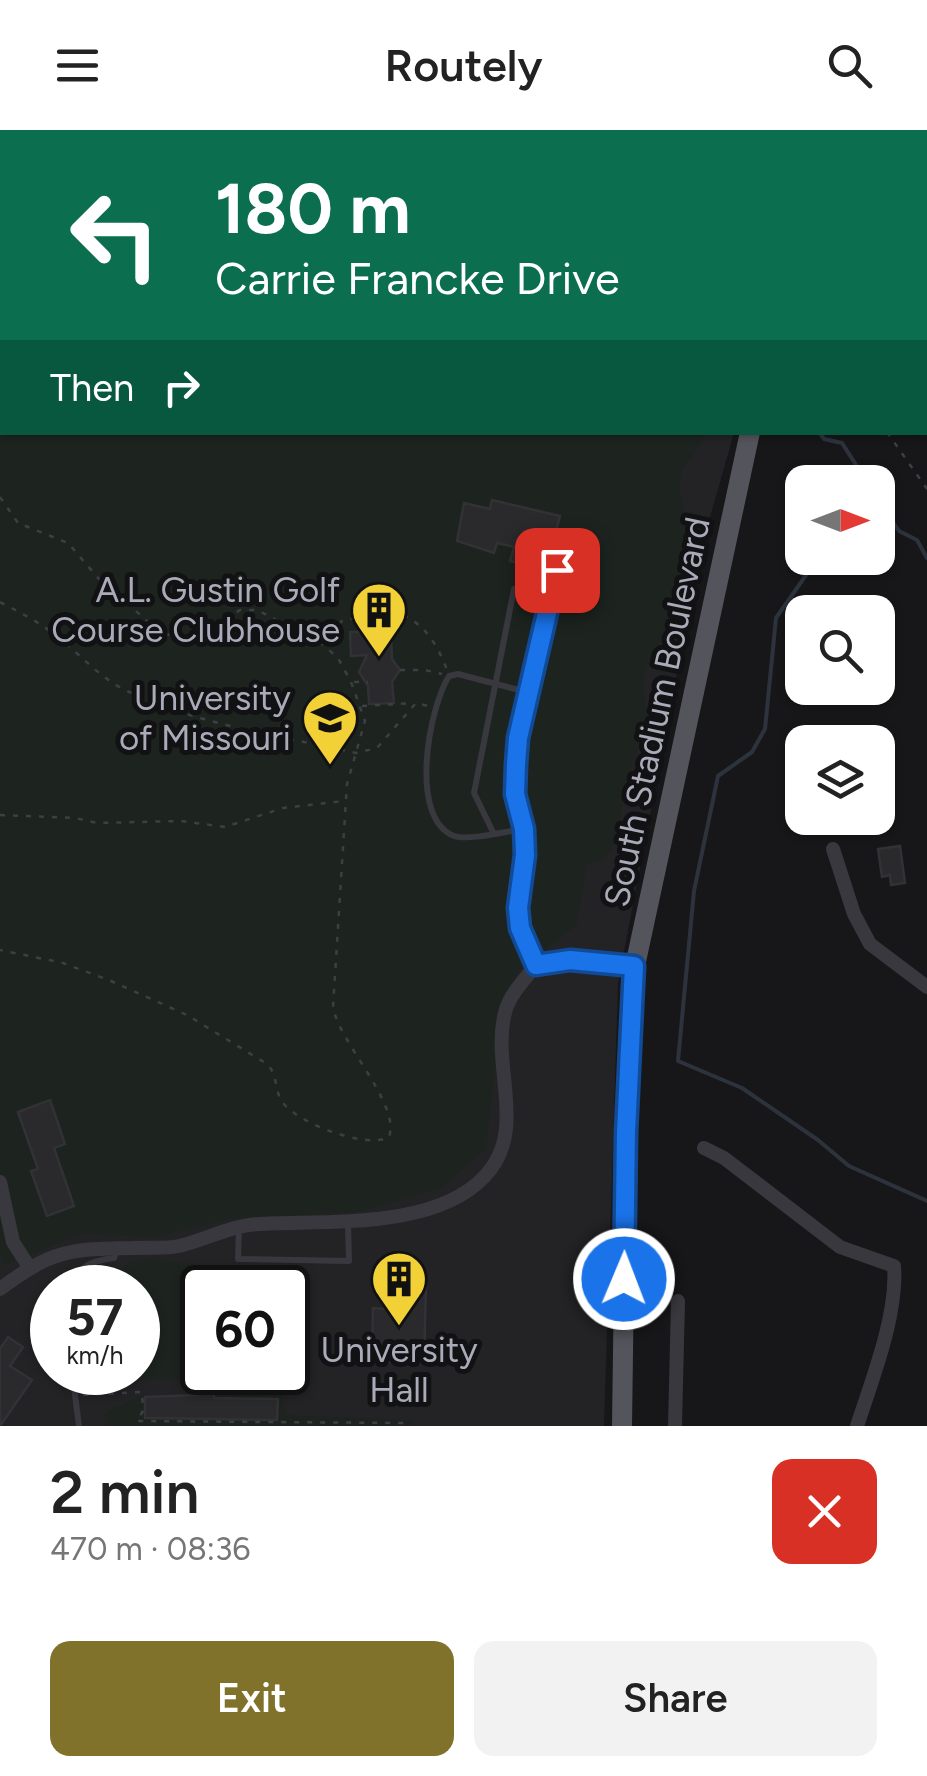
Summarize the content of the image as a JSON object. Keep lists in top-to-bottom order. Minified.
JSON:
{"streets":{"main road":["South Stadium Boulevard"]},"places":{"building":["A.L. Gustin Golf Course Clubhouse","University Hall"],"school or university":["University of Missouri"]},"north":"right","page":{"header":"Routely","turn":["180 m","Carrie Francke Drive"],"then":"Then","speed":"57 km/h","limit":"60","heading":["2 min","470 m · 08:36"],"buttons":["Exit","Share"]}}
